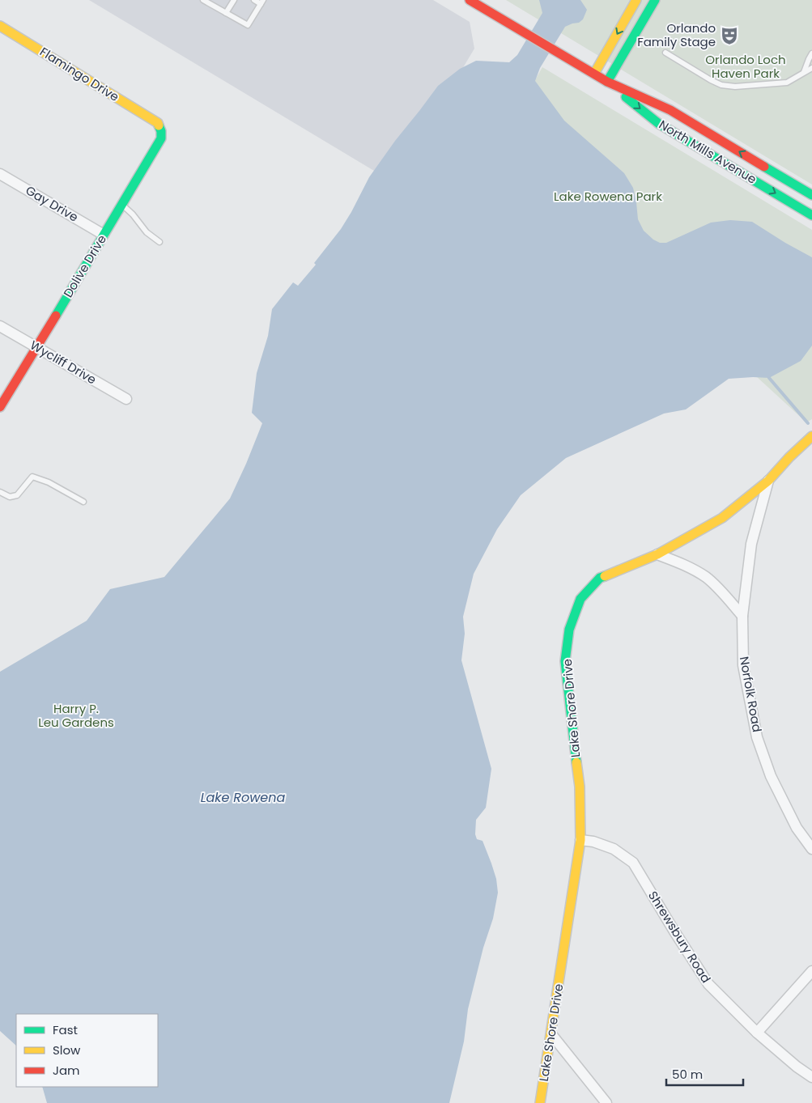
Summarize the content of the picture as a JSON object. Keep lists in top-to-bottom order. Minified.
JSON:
{"streets":{"street":["Flamingo Drive","North Mills Avenue","Gay Drive","Dolive Drive","Wycliff Drive","Norfolk Road","Lake Shore Drive","Shrewsbury Road"]},"crossings":[["Flamingo Drive","Dolive Drive"],["Gay Drive","Dolive Drive"],["Dolive Drive","Wycliff Drive"],["Norfolk Road","Lake Shore Drive"],["Lake Shore Drive","Shrewsbury Road"]],"water":["Lake Rowena"],"parks":["Orlando Loch Haven Park","Lake Rowena Park","Harry P. Leu Gardens"],"places":{"theatre":["Orlando Family Stage"]},"legend":["Fast","Slow","Jam"],"scale_bar":"50 m"}
